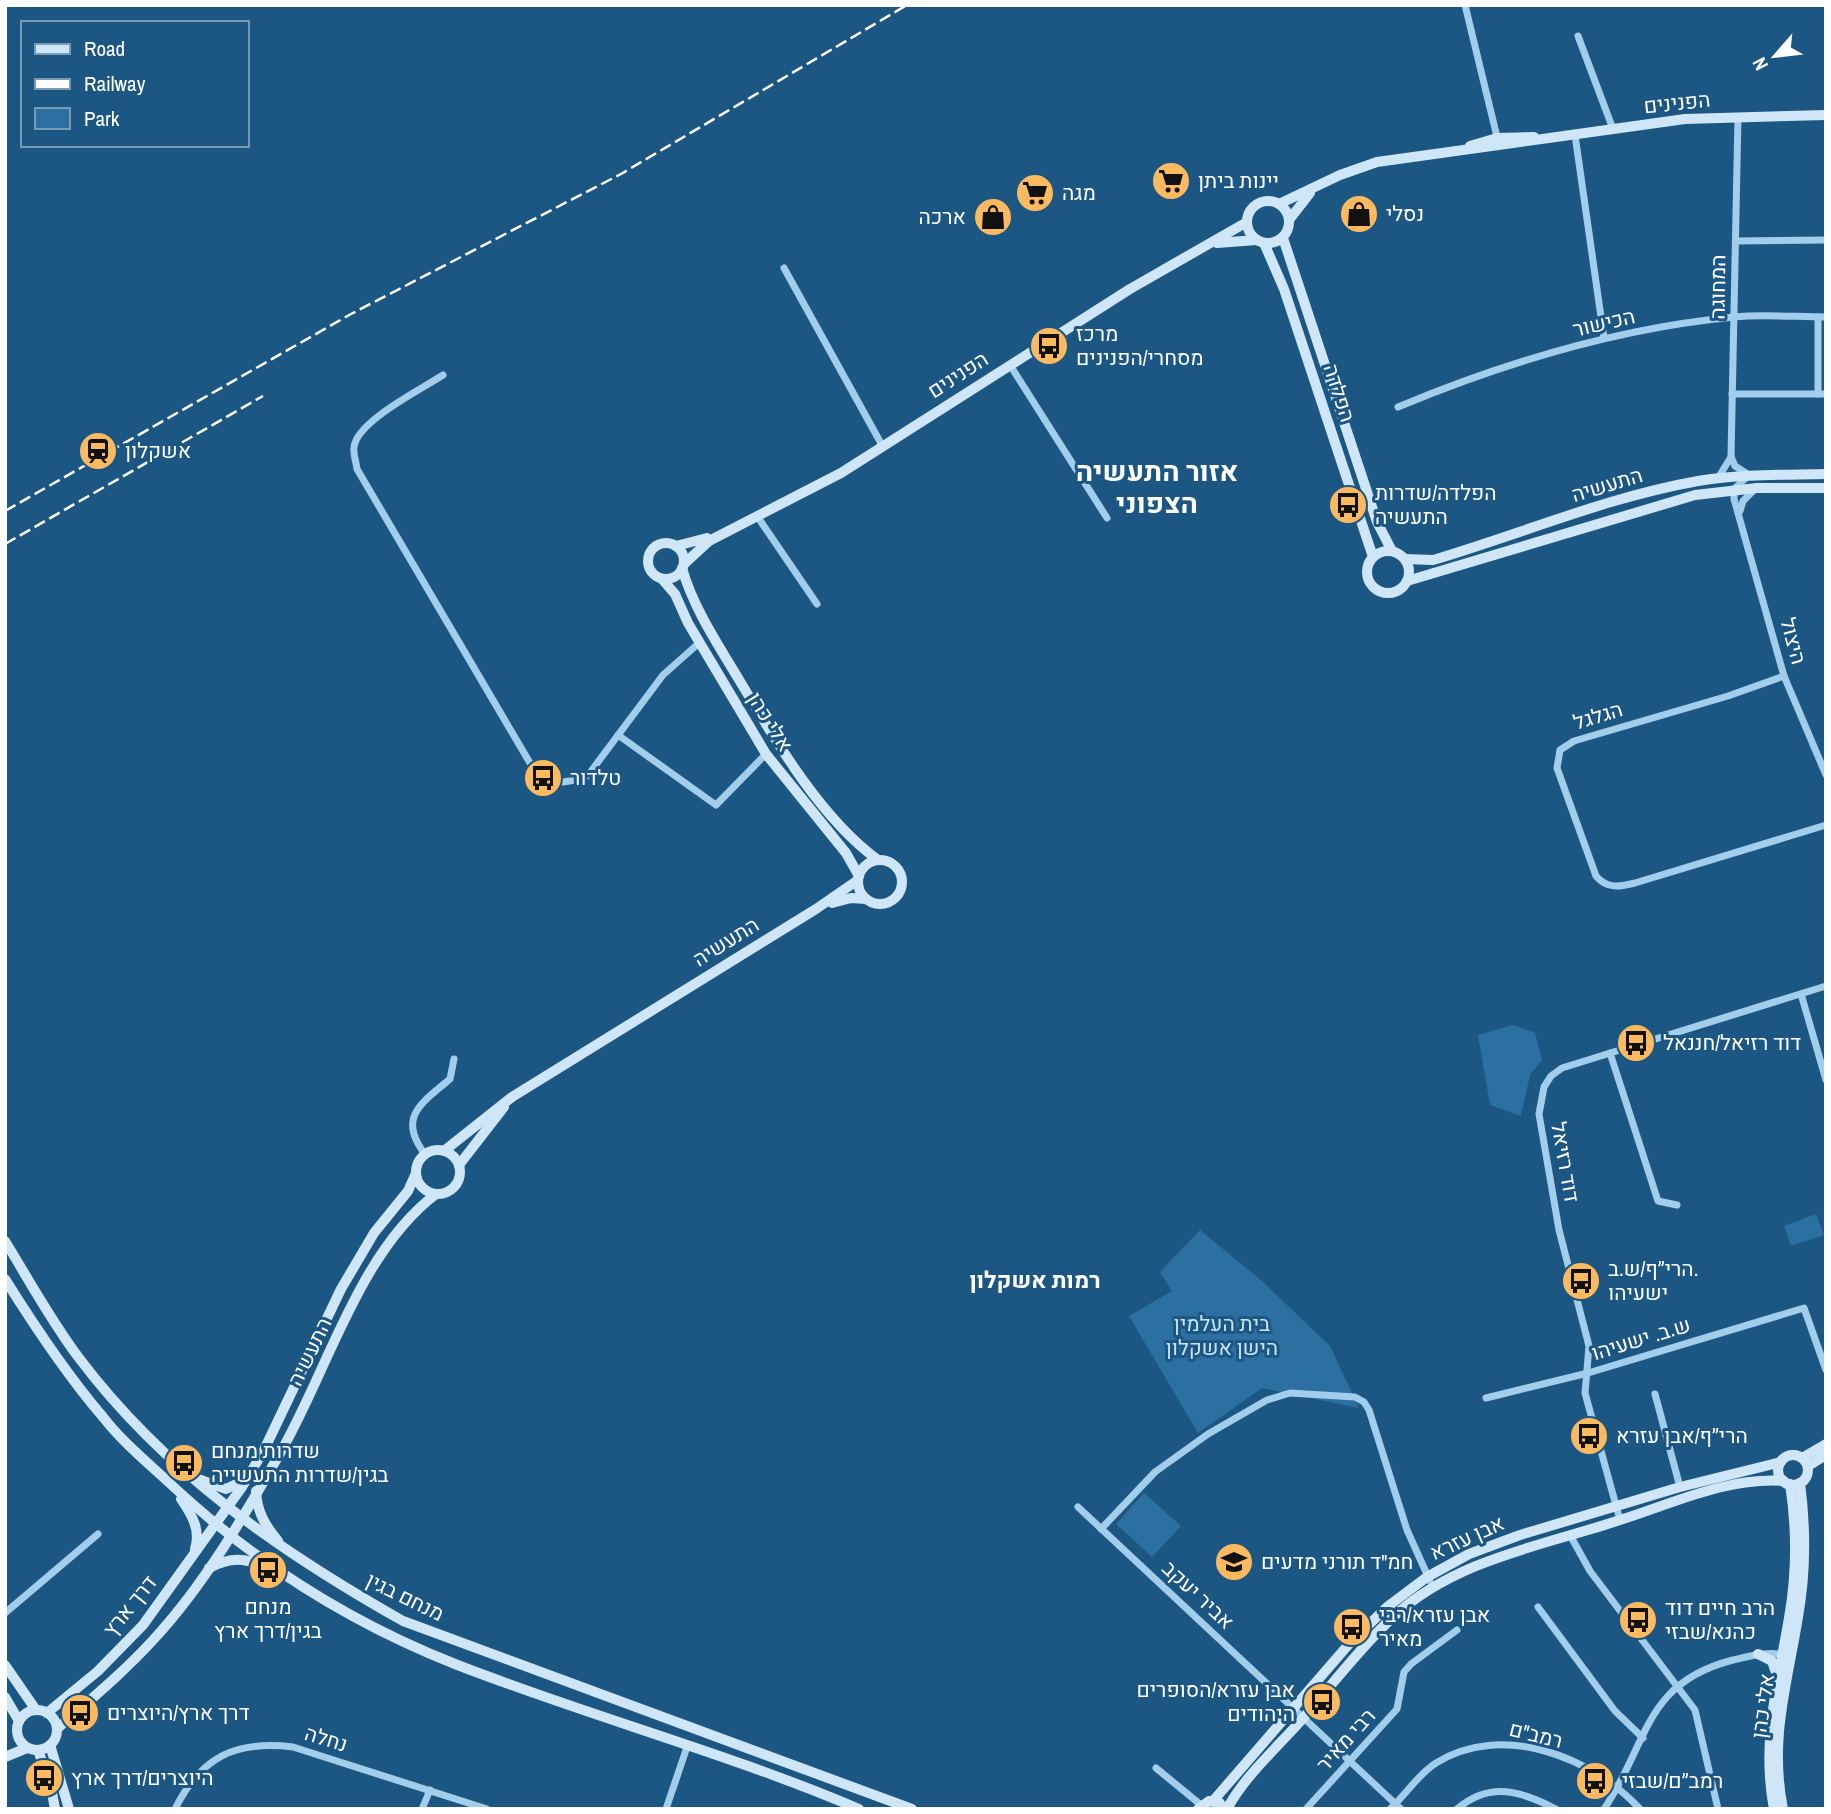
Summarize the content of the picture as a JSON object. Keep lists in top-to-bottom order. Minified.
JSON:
{"streets":{"street":["הפנינים","המחוגה","הכישור","הפלדה","התעשיה","היצול","הגלגל","אלי כהן","דוד רזיאל","ש.ב. ישעיהו","אבן עזרא","אביר יעקב","מנחם בגין","דרך ארץ","רמב\"ם","נחלה","רבי מאיר"]},"crossings":[["הפנינים","המחוגה"],["הפנינים","הפלדה"],["הפנינים","אלי כהן"],["המחוגה","הכישור"],["הפלדה","התעשיה"],["התעשיה","היצול"],["התעשיה","אלי כהן"],["התעשיה","מנחם בגין"],["התעשיה","דרך ארץ"],["היצול","הגלגל"],["אלי כהן","אבן עזרא"],["דוד רזיאל","ש.ב. ישעיהו"],["אבן עזרא","אביר יעקב"],["אביר יעקב","רמב\"ם"],["אביר יעקב","רבי מאיר"],["מנחם בגין","דרך ארץ"]],"districts":["אזור התעשיה הצפוני","רמות אשקלון"],"parks":["בית העלמין הישן אשקלון"],"places":{"supermarket":["יינות ביתן","מגה"],"shop":["נסלי","ארכה"],"bus stop":["מרכז מסחרי/הפנינים","הפלדה/שדרות התעשיה","טלדור","דוד רזיאל/חננאל","הרי״ף/ש.ב. ישעיהו","הרי״ף/אבן עזרא","שדרות מנחם בגין/שדרות התעשייה","מנחם בגין/דרך ארץ","הרב חיים דוד כהנא/שבזי","אבן עזרא/רבי מאיר","אבן עזרא/הסופרים היהודים","דרך ארץ/היוצרים","היוצרים/דרך ארץ","רמב״ם/שבזי"],"station":["אשקלון"],"school or university":["חמ\"ד תורני מדעים"]},"legend":["Road","Railway","Park"],"north":"bottom left"}
